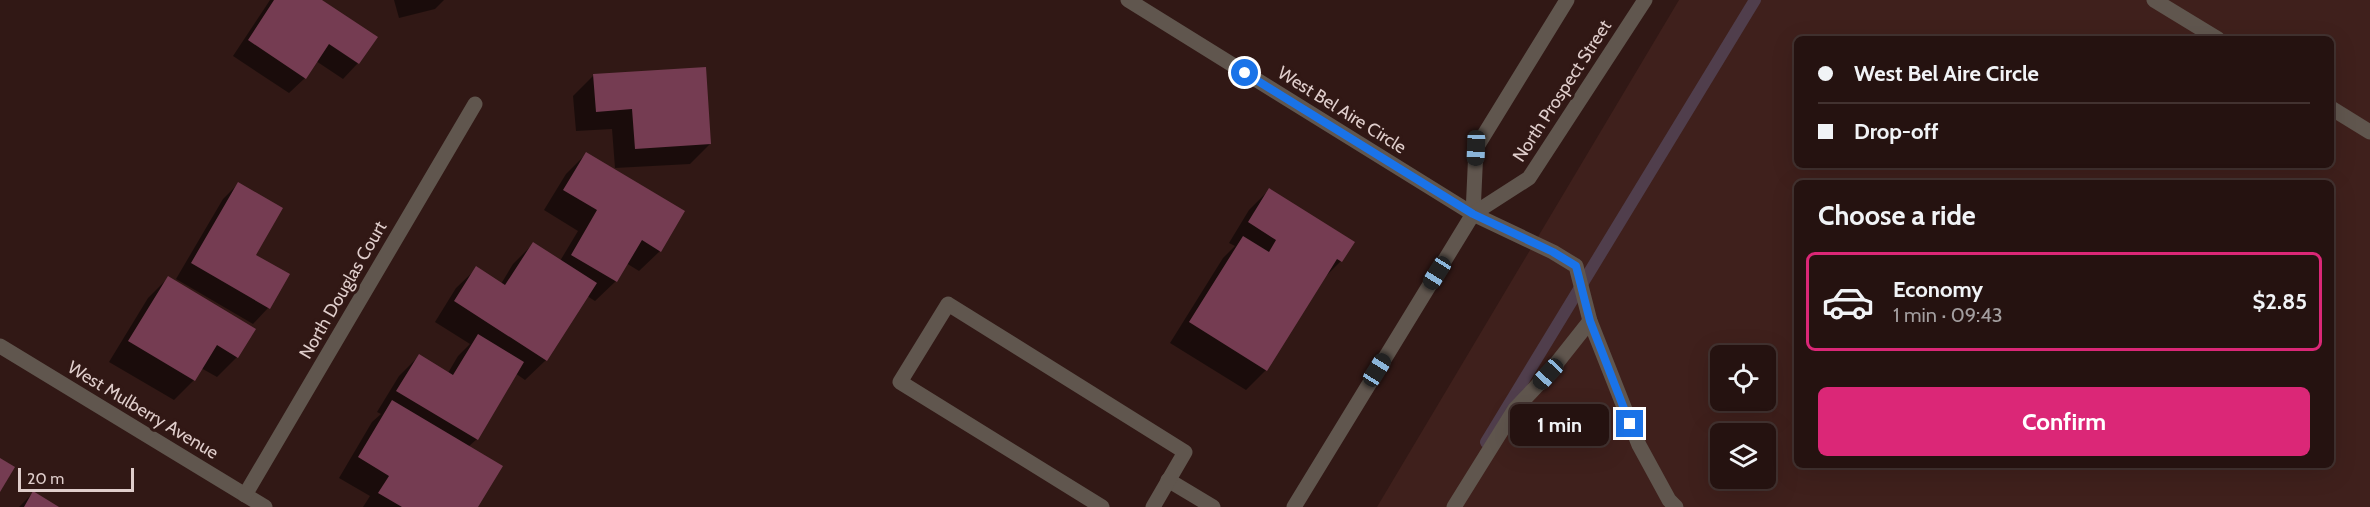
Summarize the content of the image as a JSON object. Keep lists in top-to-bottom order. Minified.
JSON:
{"streets":{"street":["North Prospect Street","West Bel Aire Circle","North Douglas Court","West Mulberry Avenue"]},"crossings":[["North Prospect Street","West Bel Aire Circle"],["North Douglas Court","West Mulberry Avenue"]],"scale_bar":"20 m","page":{"banner":["West Bel Aire Circle","Drop-off"],"heading":"Choose a ride","list":[{"name":"Economy","note":"1 min · 09:43","value":"$2.85"}],"buttons":"Confirm","bubble":"1 min","scale":"20 m"}}
